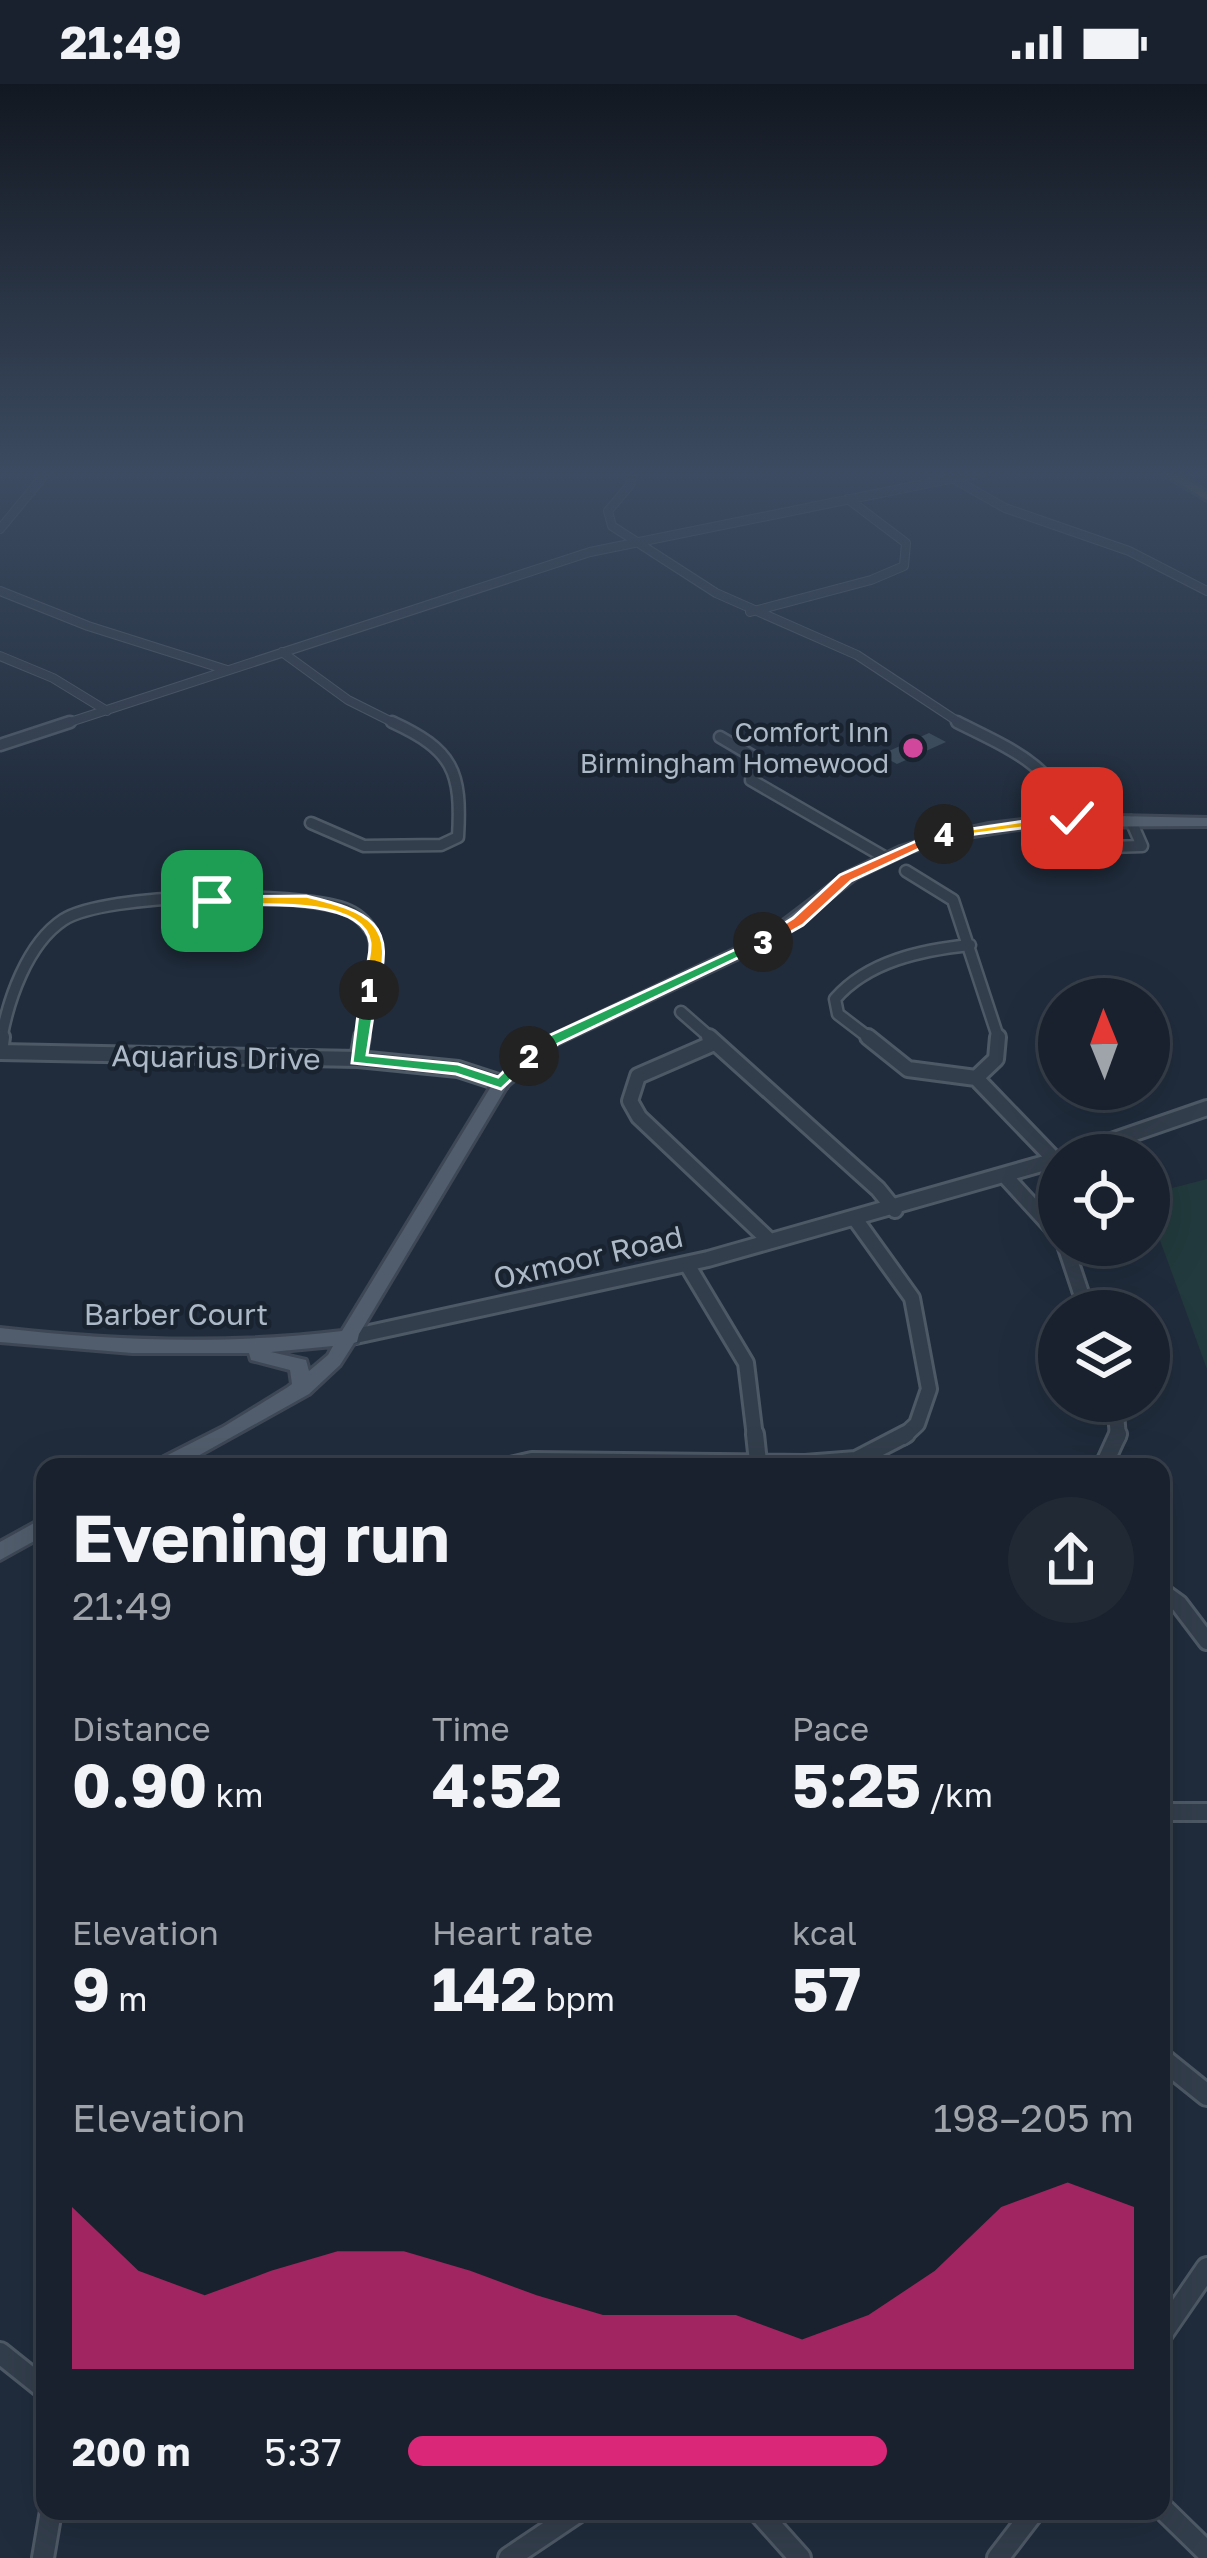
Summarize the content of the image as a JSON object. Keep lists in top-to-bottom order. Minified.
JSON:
{"streets":{"main road":["Barber Court"],"street":["Aquarius Drive","Oxmoor Road"]},"crossings":[["Oxmoor Road","Barber Court"]],"places":["Comfort Inn Birmingham Homewood"],"north":"top","page":{"status":"21:49","pins":["4","3","1","2"],"heading":["Evening run","21:49"],"stats":[["Distance","0.90 km"],["Time","4:52"],["Pace","5:25 /km"],["Elevation","9 m"],["Heart rate","142 bpm"],["kcal","57"]],"chart":["Elevation","198–205 m"],"list":[{"name":"200 m","note":"5:37"}]}}
